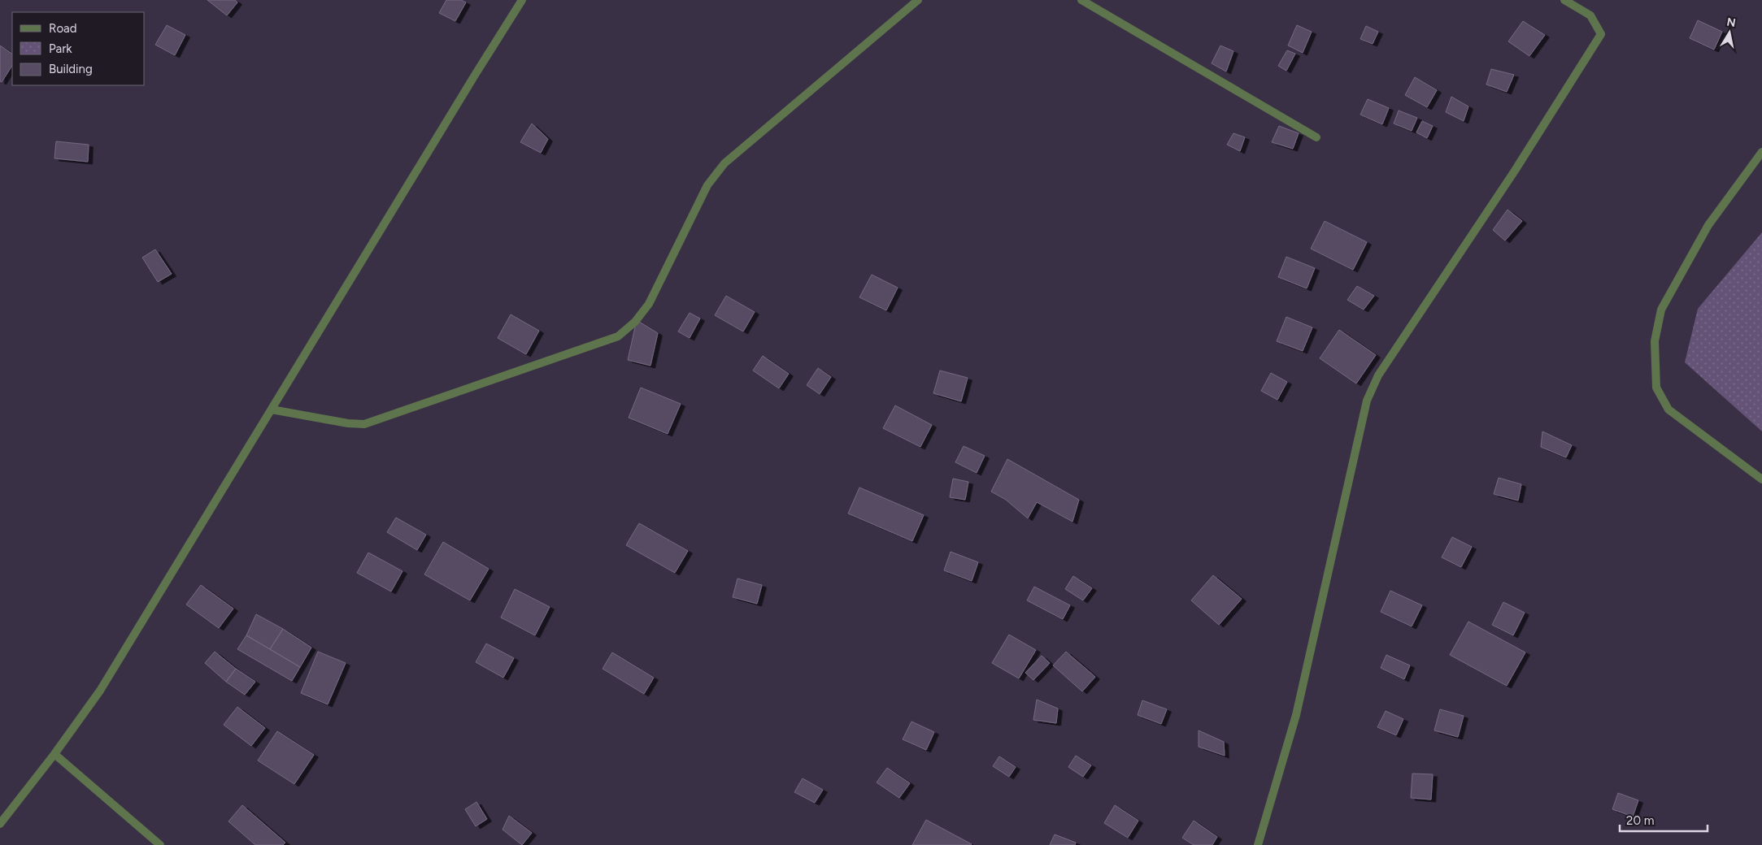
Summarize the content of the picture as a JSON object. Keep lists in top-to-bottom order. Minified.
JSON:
{"legend":["Road","Park","Building"],"scale_bar":"20 m","north":"top"}
